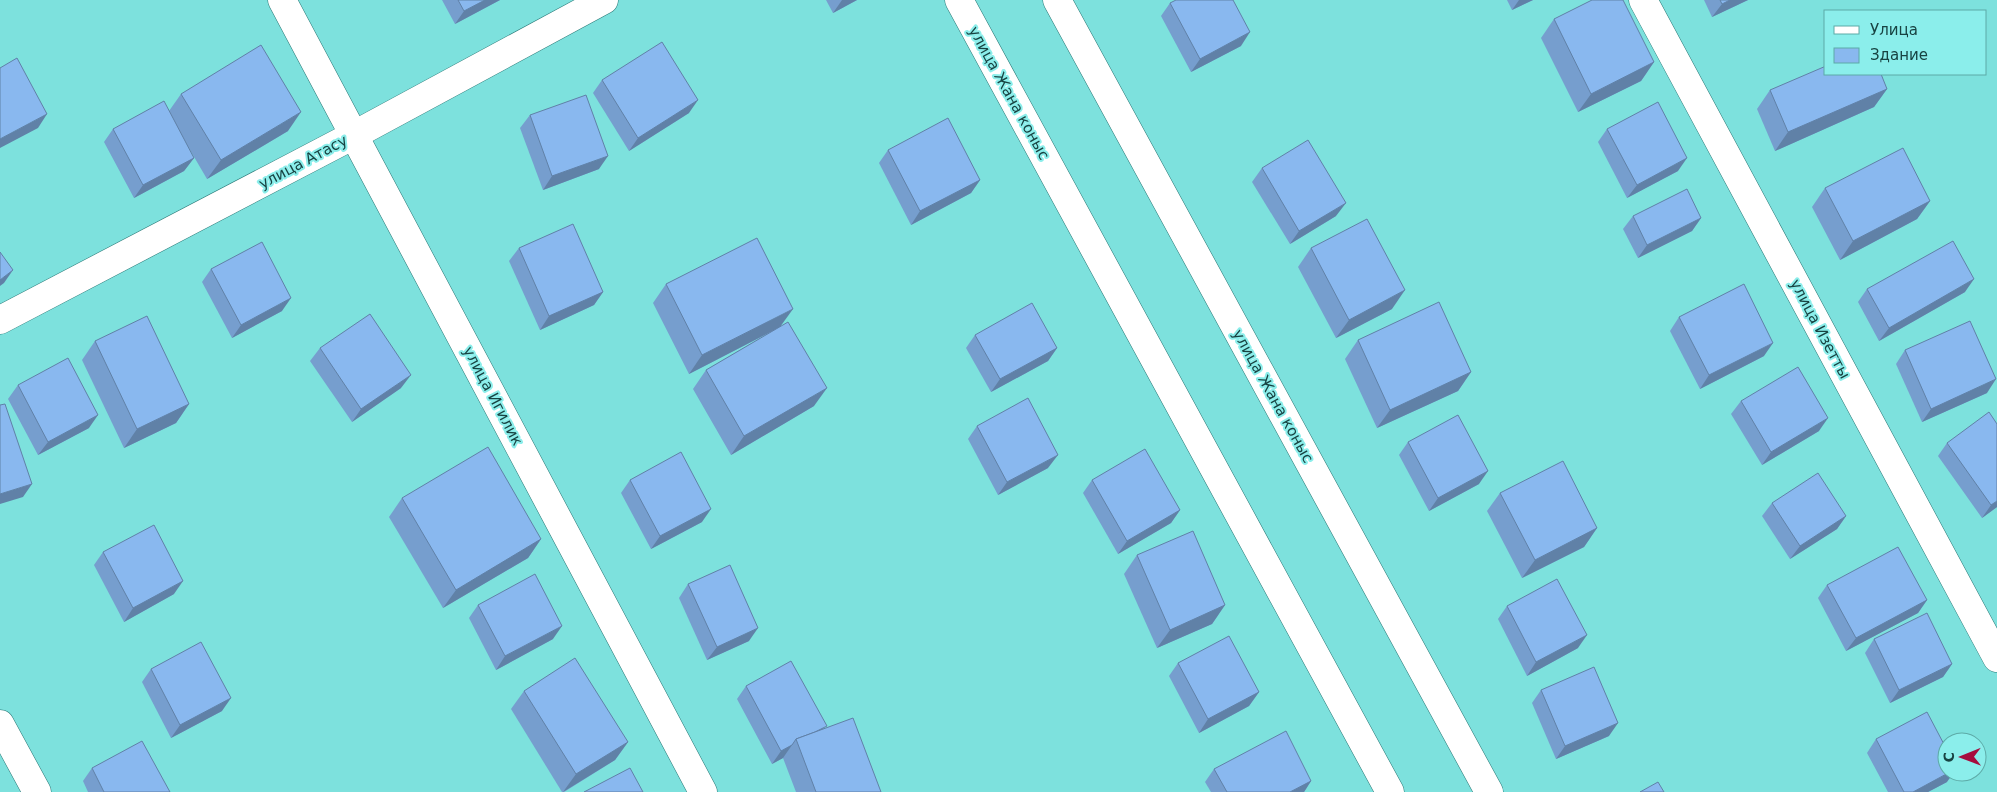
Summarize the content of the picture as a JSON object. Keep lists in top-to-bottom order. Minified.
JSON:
{"streets":{"street":["улица Жана коныс","улица Атасу","улица Изетты","улица Игилик"]},"crossings":[["улица Атасу","улица Игилик"]],"legend":["Улица","Здание"],"north":"left"}
